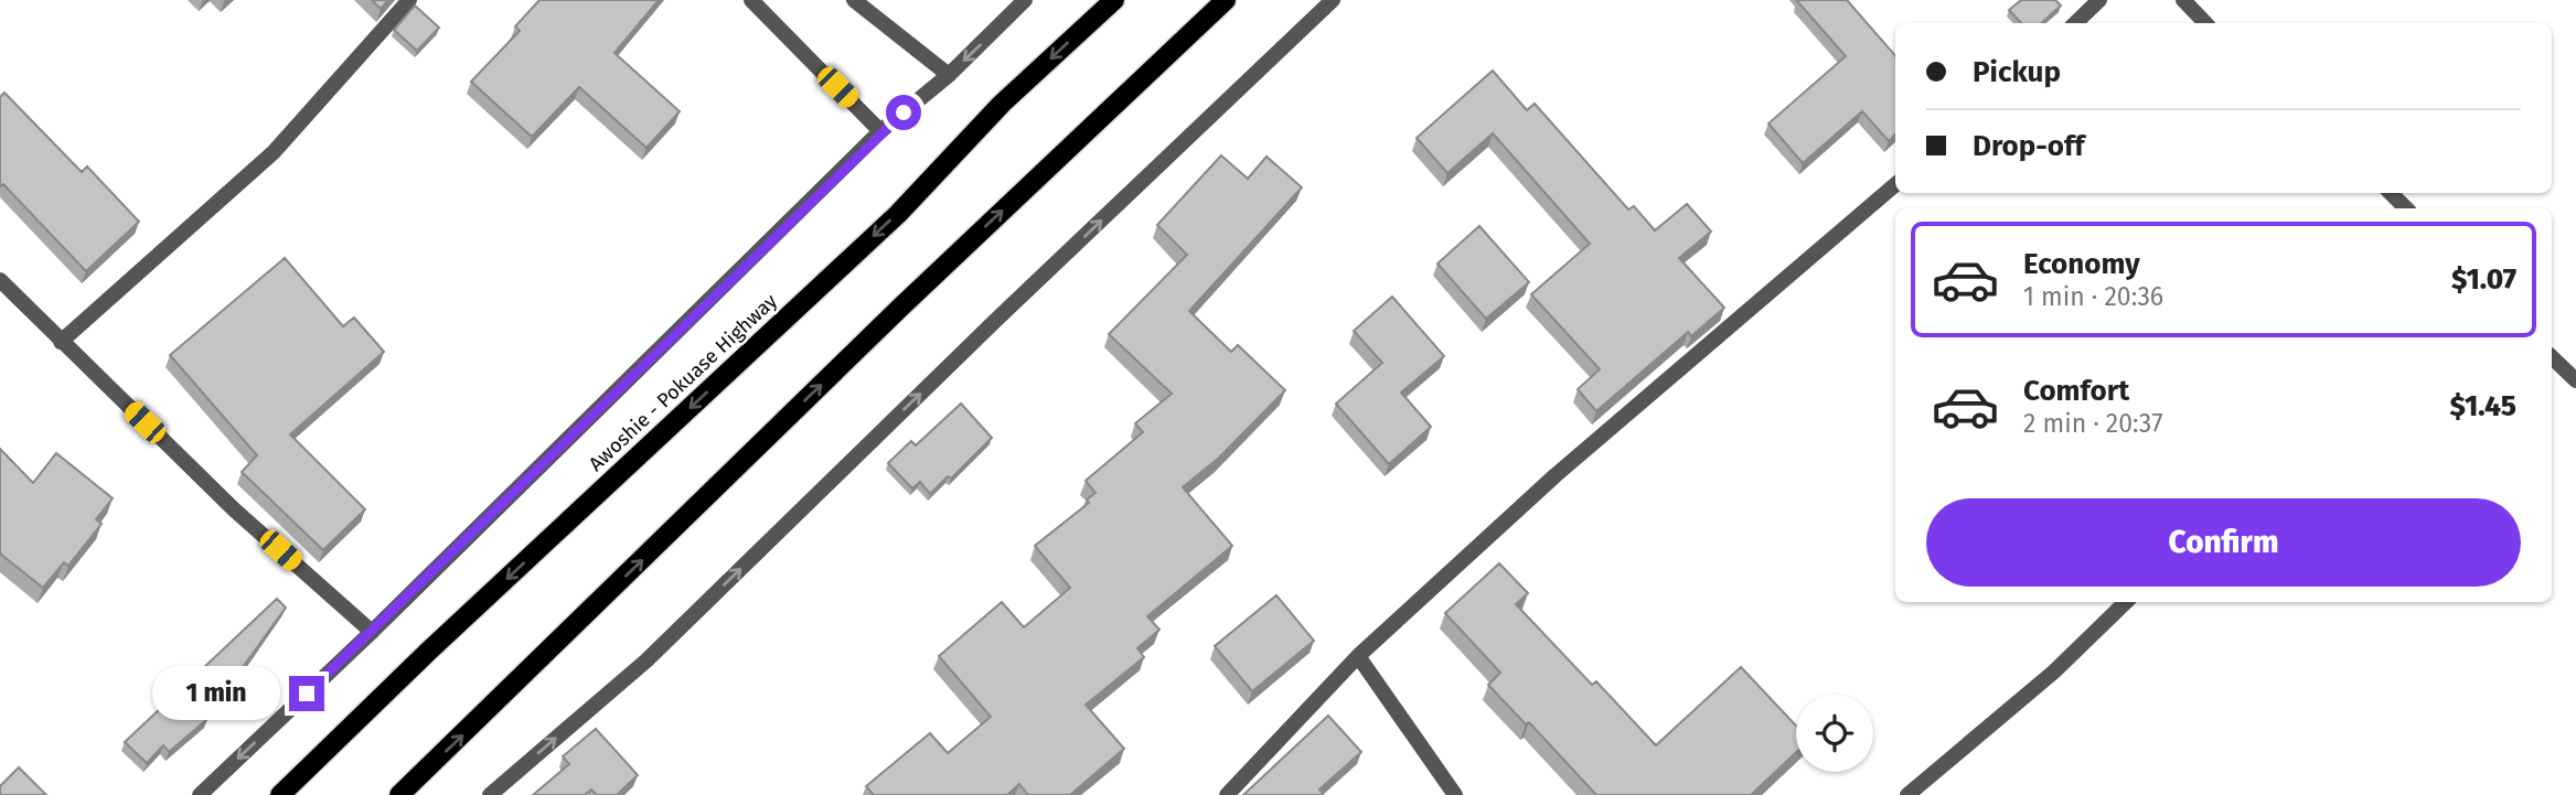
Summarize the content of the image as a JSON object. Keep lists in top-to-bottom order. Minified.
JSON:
{"streets":{"main road":["Awoshie - Pokuase Highway"]},"page":{"banner":["Pickup","Drop-off"],"list":[{"name":"Economy","note":"1 min · 20:36","value":"$1.07"},{"name":"Comfort","note":"2 min · 20:37","value":"$1.45"}],"buttons":"Confirm","bubble":"1 min"}}
